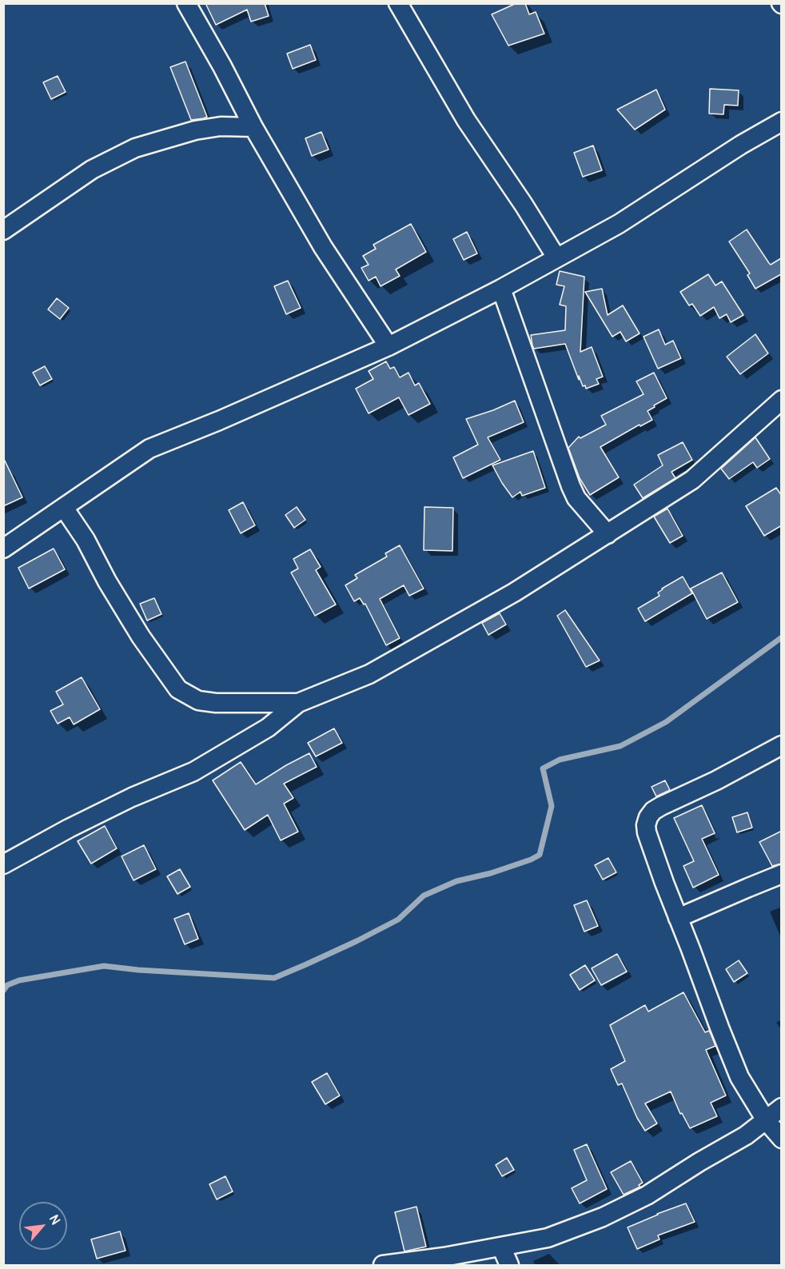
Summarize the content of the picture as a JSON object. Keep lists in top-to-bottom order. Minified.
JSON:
{"north":"top right"}
